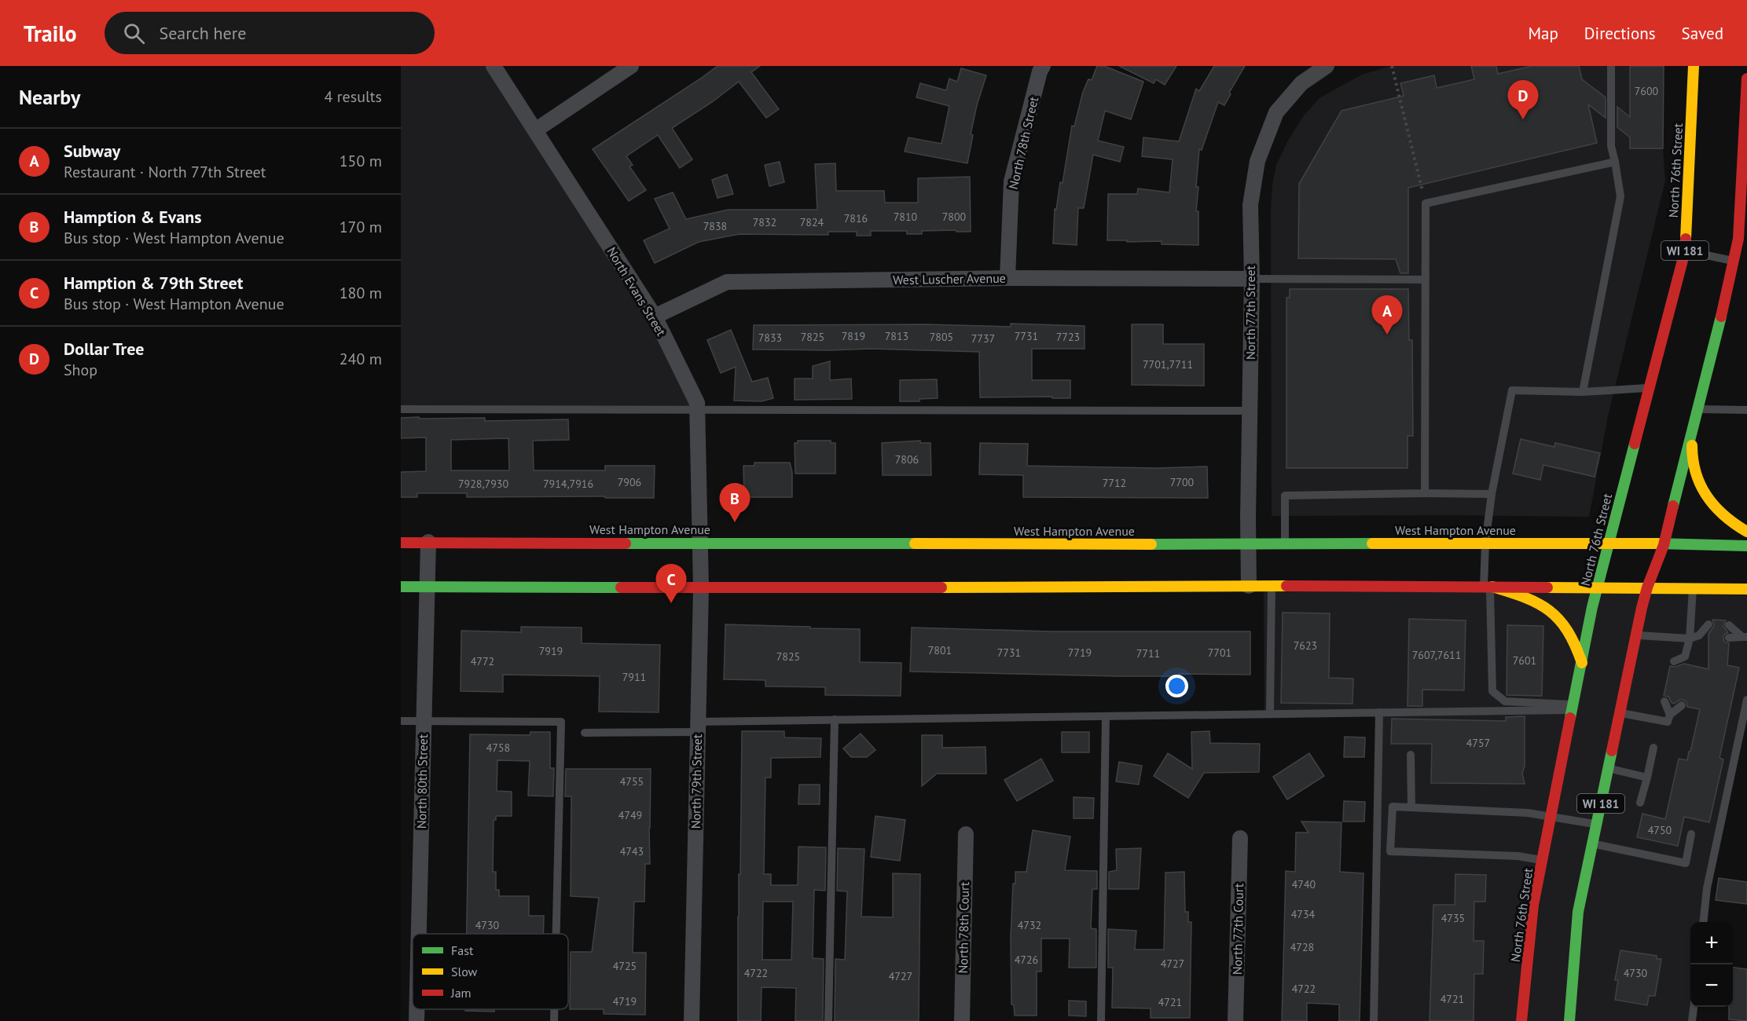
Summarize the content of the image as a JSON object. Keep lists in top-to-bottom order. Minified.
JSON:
{"streets":{"main road":["North 76th Street","WI 181","West Hampton Avenue"],"street":["North 78th Street","West Luscher Avenue","North Evans Street","North 77th Street","North 80th Street","North 79th Street","North 78th Court","North 77th Court"]},"crossings":[["North 78th Street","West Luscher Avenue"],["North 76th Street","West Hampton Avenue"],["WI 181","West Hampton Avenue"],["West Luscher Avenue","North Evans Street"],["West Luscher Avenue","North 77th Street"],["North Evans Street","West Hampton Avenue"],["North Evans Street","North 79th Street"],["North 77th Street","West Hampton Avenue"],["West Hampton Avenue","North 80th Street"],["West Hampton Avenue","North 79th Street"]],"house_numbers":["7600","7810","7800","7816","7832","7824","7838","7819","7813","7731","7825","7805","7723","7833","7737","7701,7711","7806","7906","7700","7712","7928,7930","7914,7916","7623","7801","7919","7731","7719","7701","7711","7607,7611","7825","7601","4772","7911","4757","4758","4755","4749","4750","4743","4740","4734","4735","4730","4732","4728","4726","4727","4725","4722","4730","4727","4722","4721","4719","4721"],"legend":["Fast","Slow","Jam"],"page":{"header":"Trailo","search":"Search here","nav":["Map","Directions","Saved"],"heading":["Nearby","4 results"],"pins":["D","A","B","C"],"list":[{"mark":"A","name":"Subway","note":"Restaurant · North 77th Street","value":"150 m"},{"mark":"B","name":"Hamption & Evans","note":"Bus stop · West Hampton Avenue","value":"170 m"},{"mark":"C","name":"Hamption & 79th Street","note":"Bus stop · West Hampton Avenue","value":"180 m"},{"mark":"D","name":"Dollar Tree","note":"Shop","value":"240 m"}],"map_buttons":["+","−"]}}
